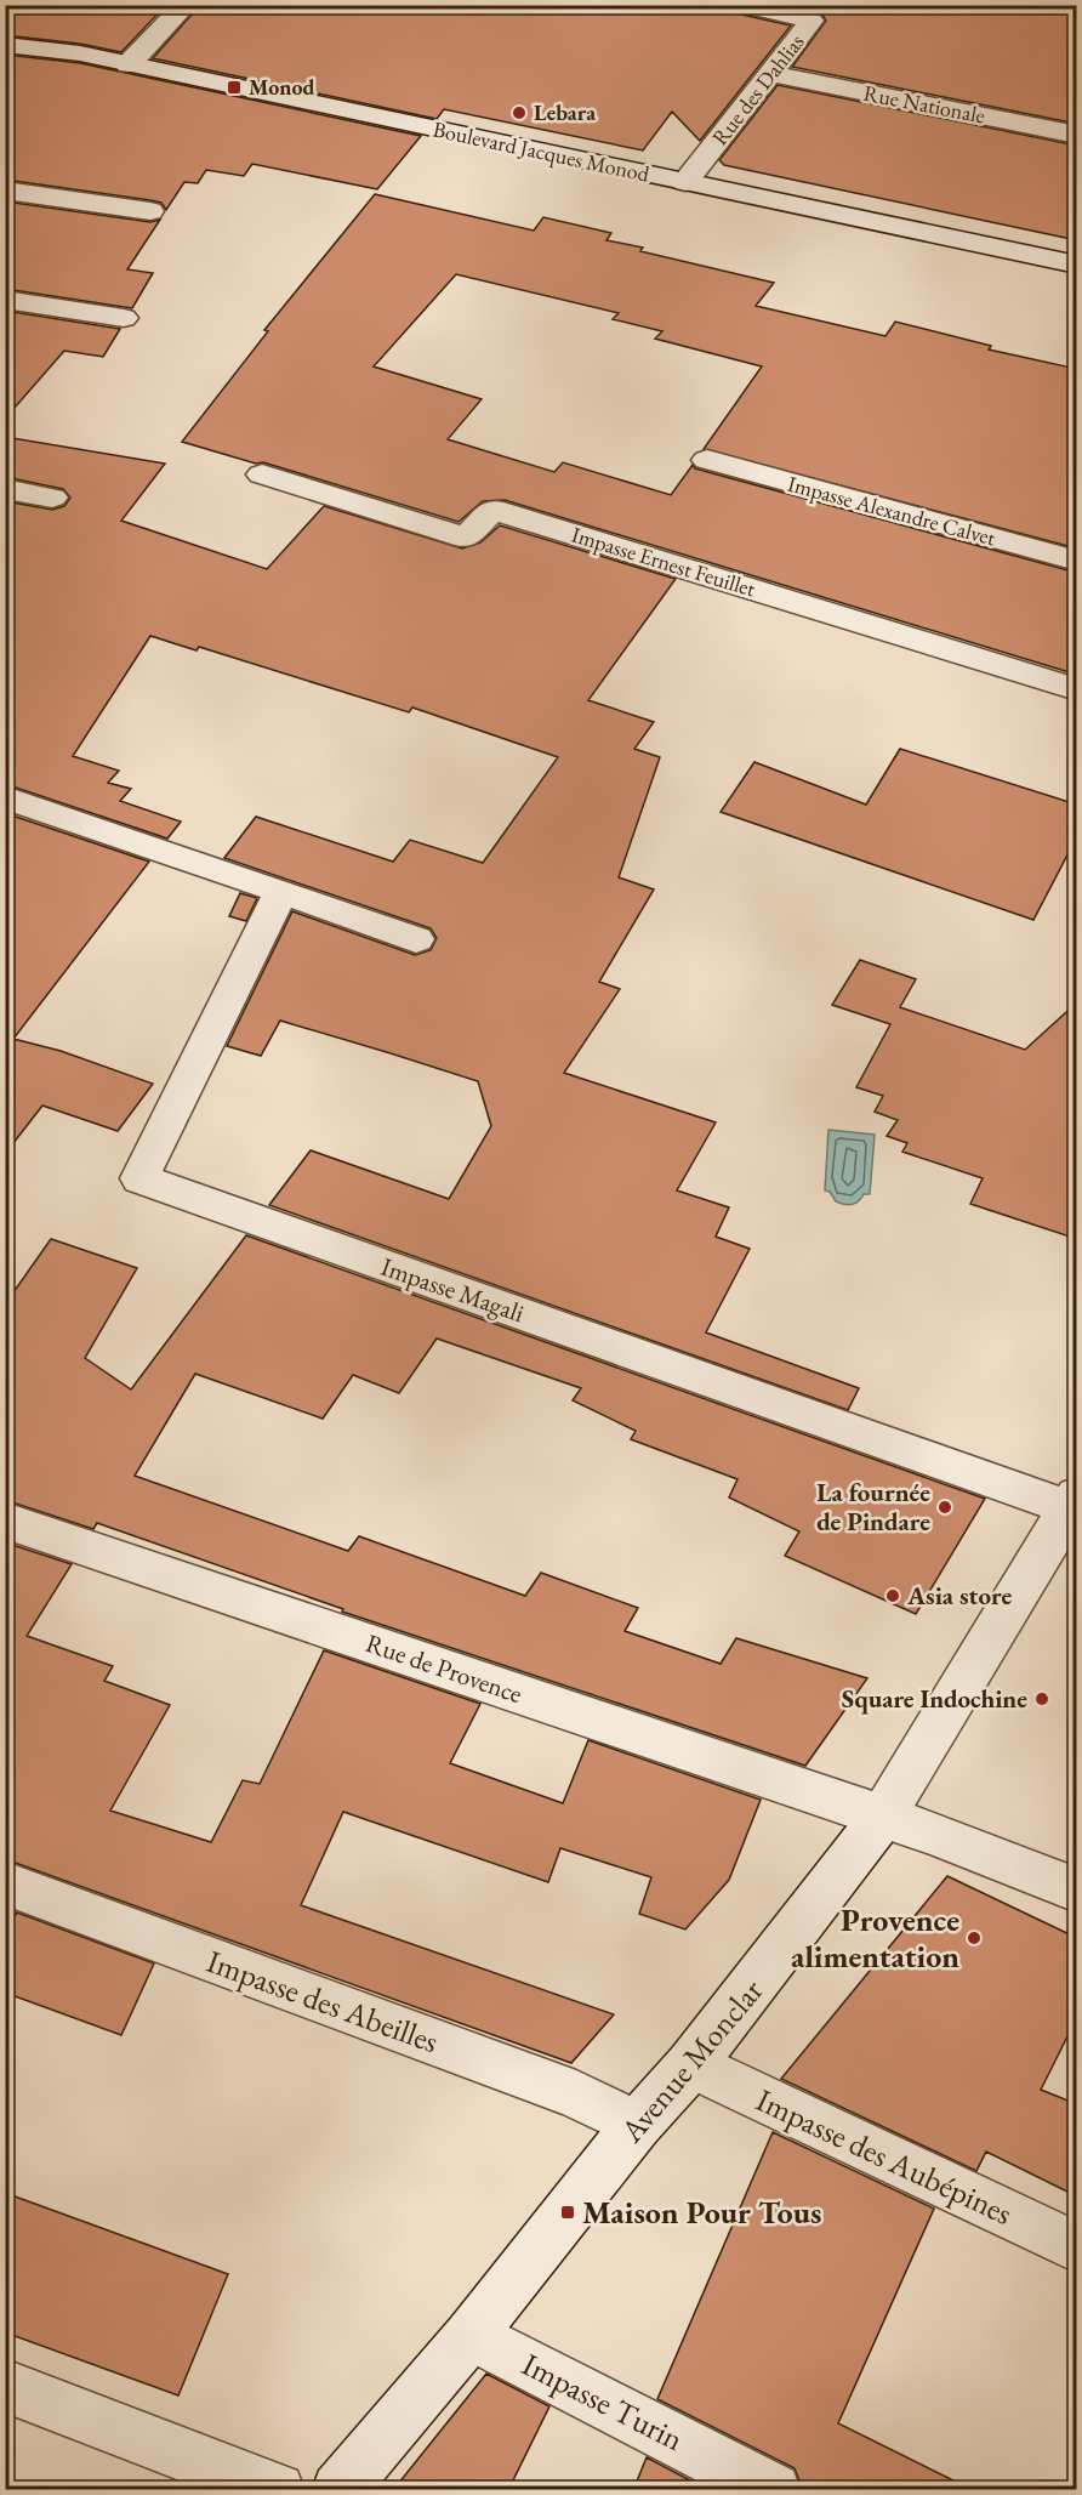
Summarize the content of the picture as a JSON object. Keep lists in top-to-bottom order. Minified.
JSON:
{"streets":{"street":["Rue des Dahlias","Rue Nationale","Boulevard Jacques Monod","Impasse Alexandre Calvet","Impasse Ernest Feuillet","Impasse Magali","Rue de Provence","Impasse des Abeilles","Avenue Monclar","Impasse des Aubépines","Impasse Turin"]},"crossings":[["Rue des Dahlias","Rue Nationale"],["Rue des Dahlias","Boulevard Jacques Monod"],["Impasse Magali","Avenue Monclar"],["Rue de Provence","Avenue Monclar"],["Impasse des Abeilles","Avenue Monclar"],["Avenue Monclar","Impasse des Aubépines"],["Avenue Monclar","Impasse Turin"]],"places":{"transit":["Monod","Maison Pour Tous"],"other":["Lebara","La fournée de Pindare","Asia store","Square Indochine","Provence alimentation"]}}
